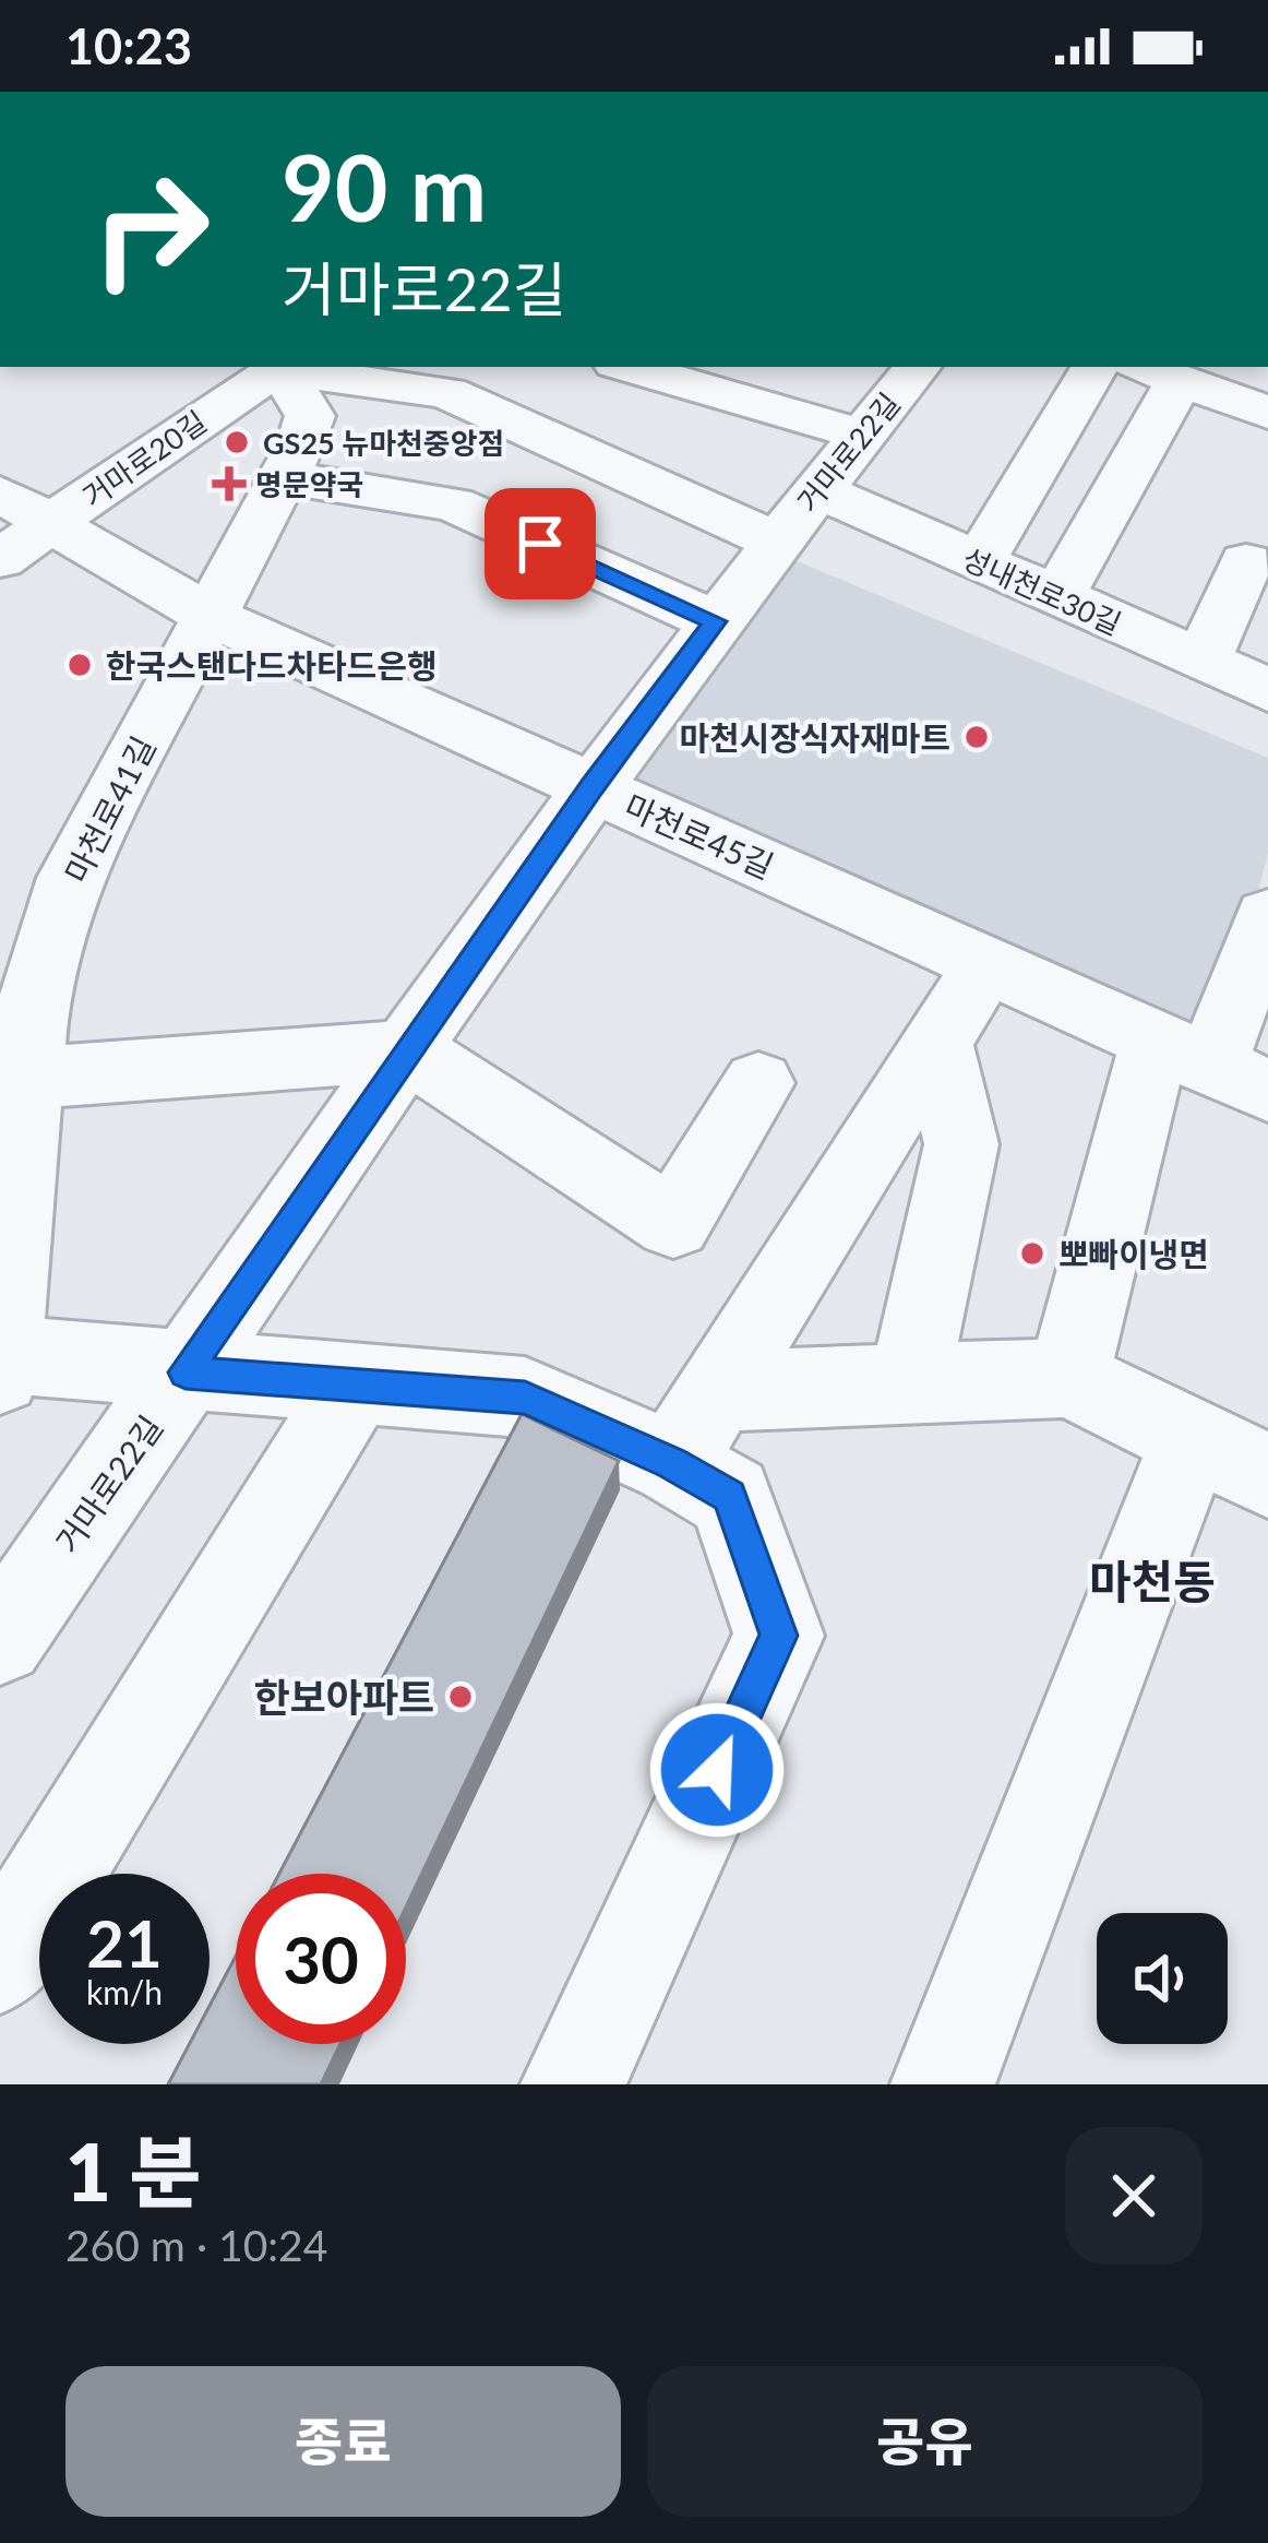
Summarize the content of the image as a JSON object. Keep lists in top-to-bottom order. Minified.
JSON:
{"streets":{"street":["거마로22길","거마로20길","성내천로30길","마천로41길","마천로45길"]},"crossings":[["거마로22길","성내천로30길"],["거마로22길","마천로45길"],["거마로20길","마천로45길"],["마천로41길","마천로45길"]],"districts":["마천동"],"places":{"other":["GS25 뉴마천중앙점","한국스탠다드차타드은행","마천시장식자재마트","뽀빠이냉면","한보아파트"],"health":["명문약국"]},"page":{"status":"10:23","turn":["90 m","거마로22길"],"speed":"21 km/h","limit":"30","heading":["1 분","260 m · 10:24"],"buttons":["종료","공유"]}}
